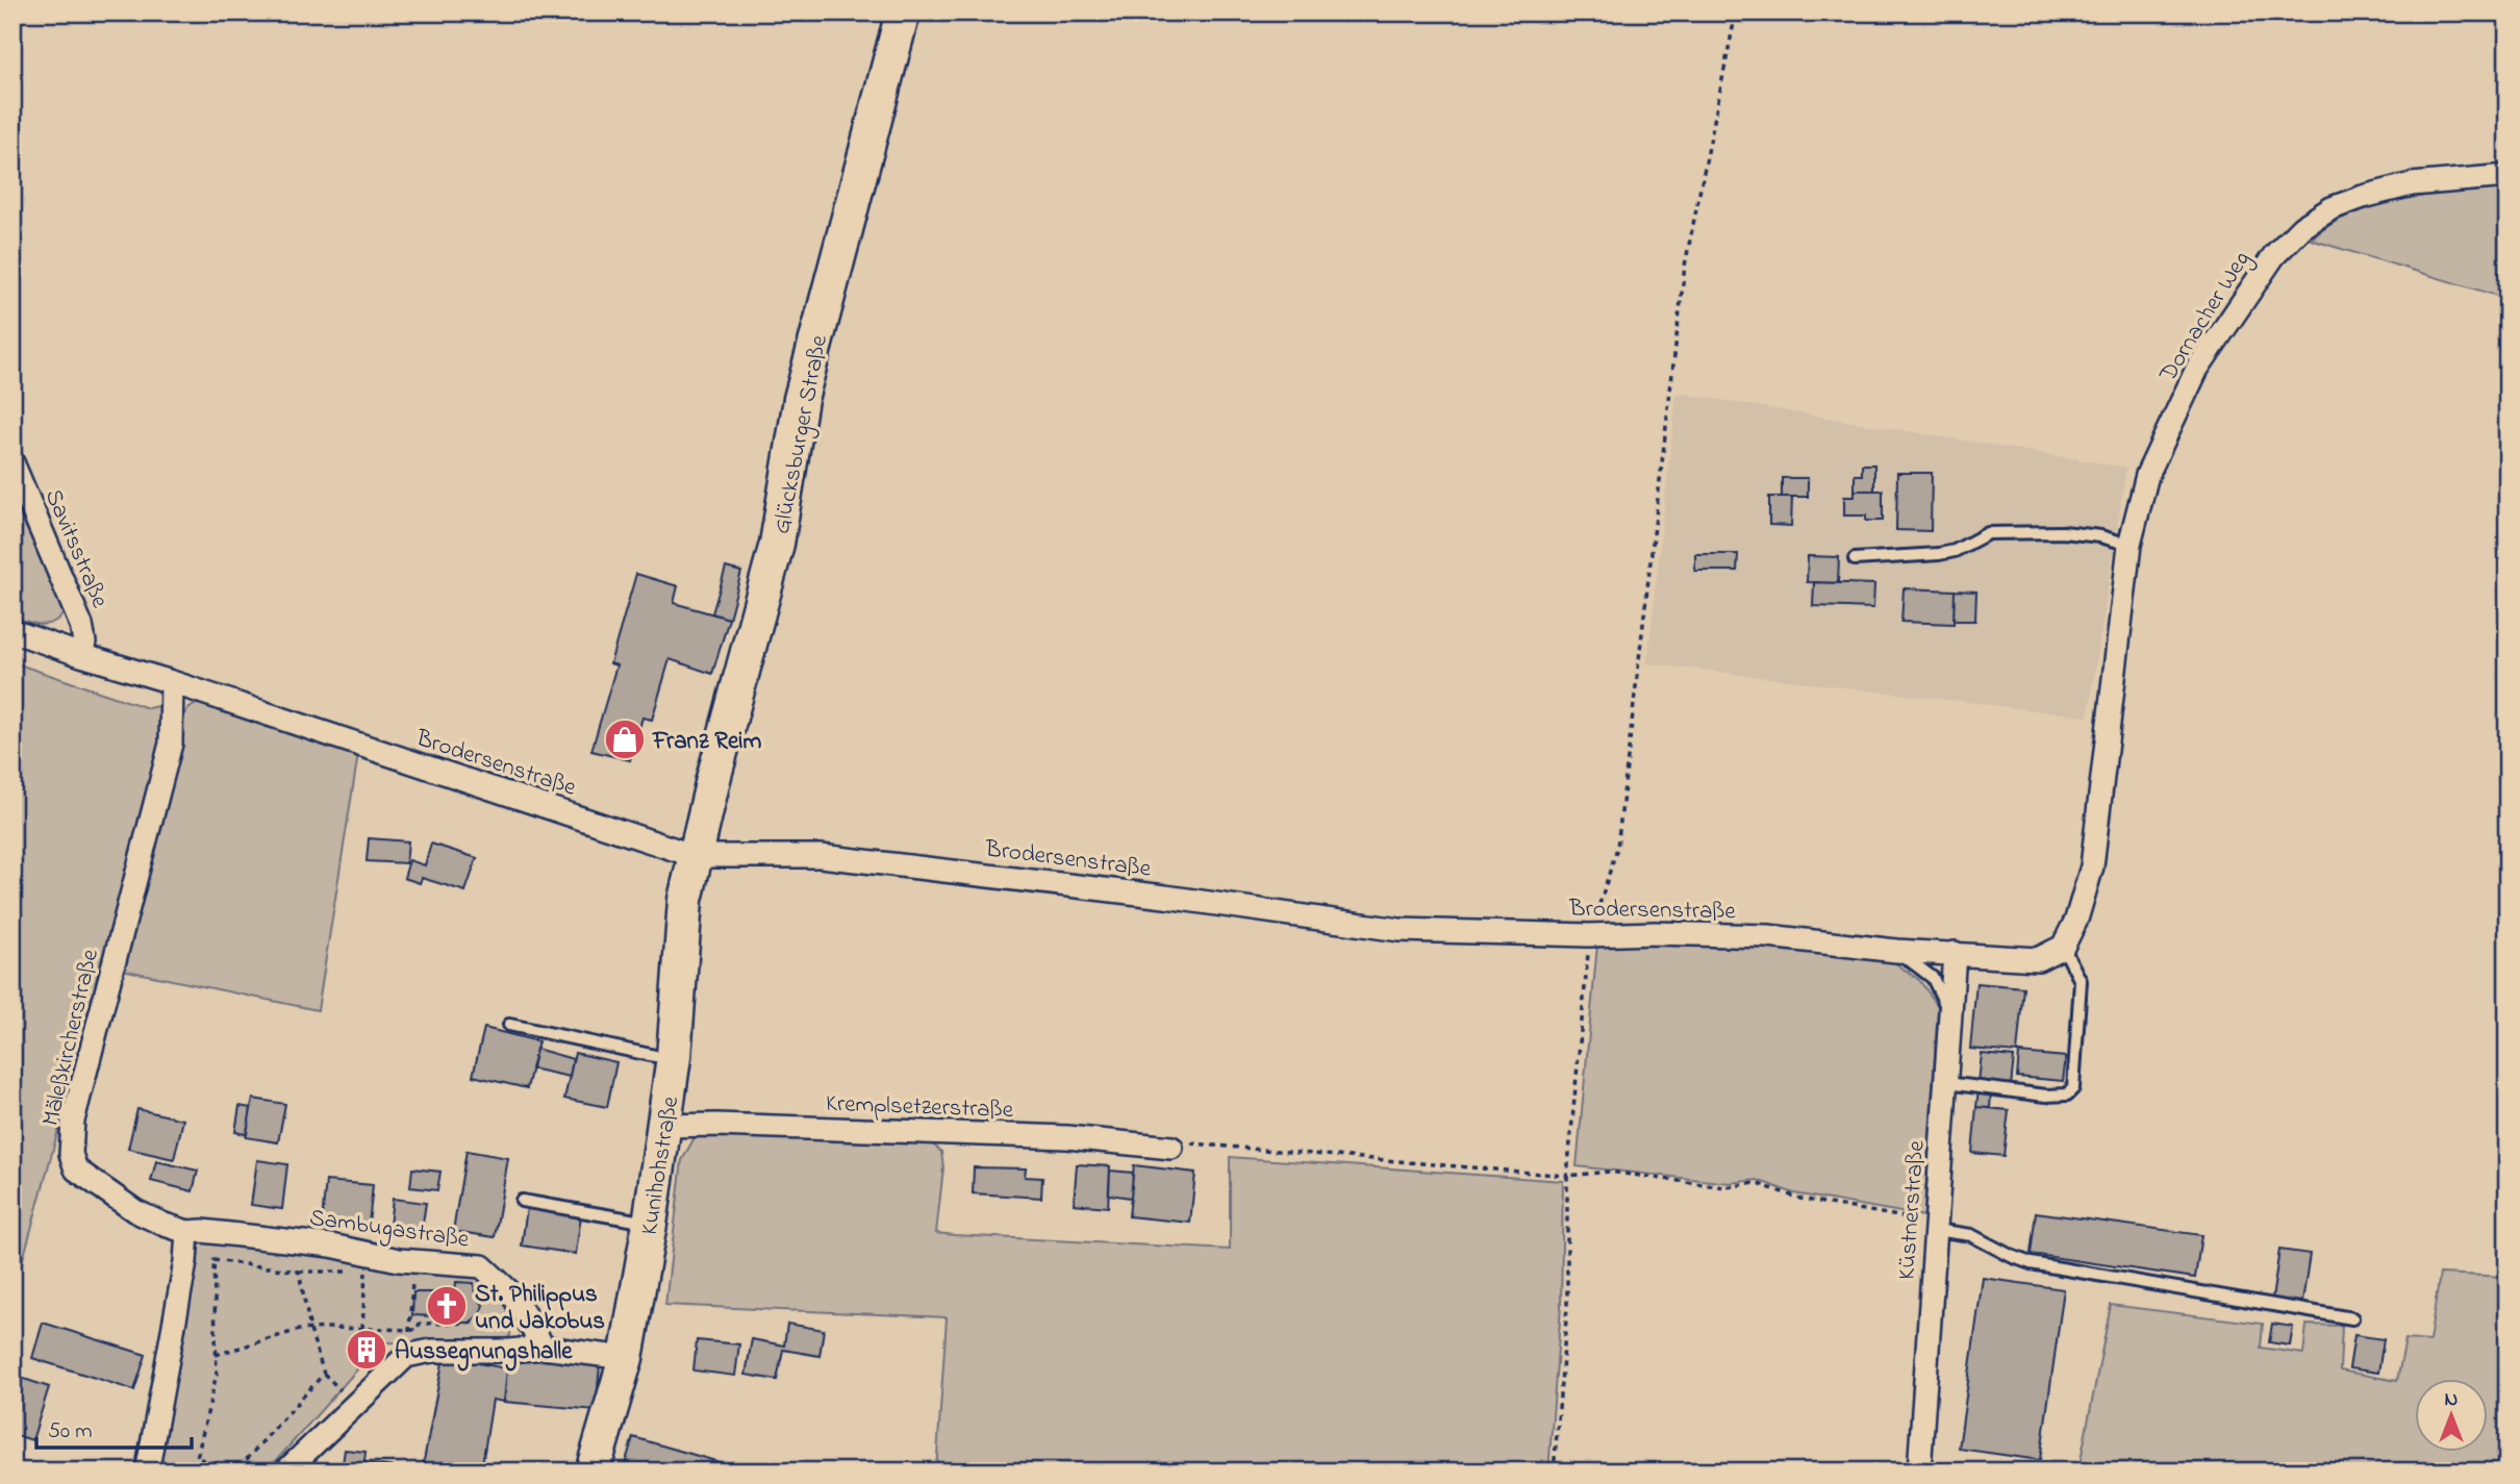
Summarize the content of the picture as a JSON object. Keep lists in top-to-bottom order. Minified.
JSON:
{"streets":{"street":["Dornacher Weg","Glücksburger Straße","Savitsstraße","Brodersenstraße","Mäleßkircherstraße","Kremplsetzerstraße","Kunihohstraße","Küstnerstraße","Sambugastraße"]},"crossings":[["Dornacher Weg","Brodersenstraße"],["Glücksburger Straße","Brodersenstraße"],["Glücksburger Straße","Kunihohstraße"],["Savitsstraße","Brodersenstraße"],["Brodersenstraße","Mäleßkircherstraße"],["Brodersenstraße","Kunihohstraße"],["Brodersenstraße","Küstnerstraße"],["Mäleßkircherstraße","Sambugastraße"],["Kremplsetzerstraße","Kunihohstraße"]],"places":{"shop":["Franz Reim"],"church":["St. Philippus und Jakobus"],"building":["Aussegnungshalle"]},"scale_bar":"50 m","north":"top"}
